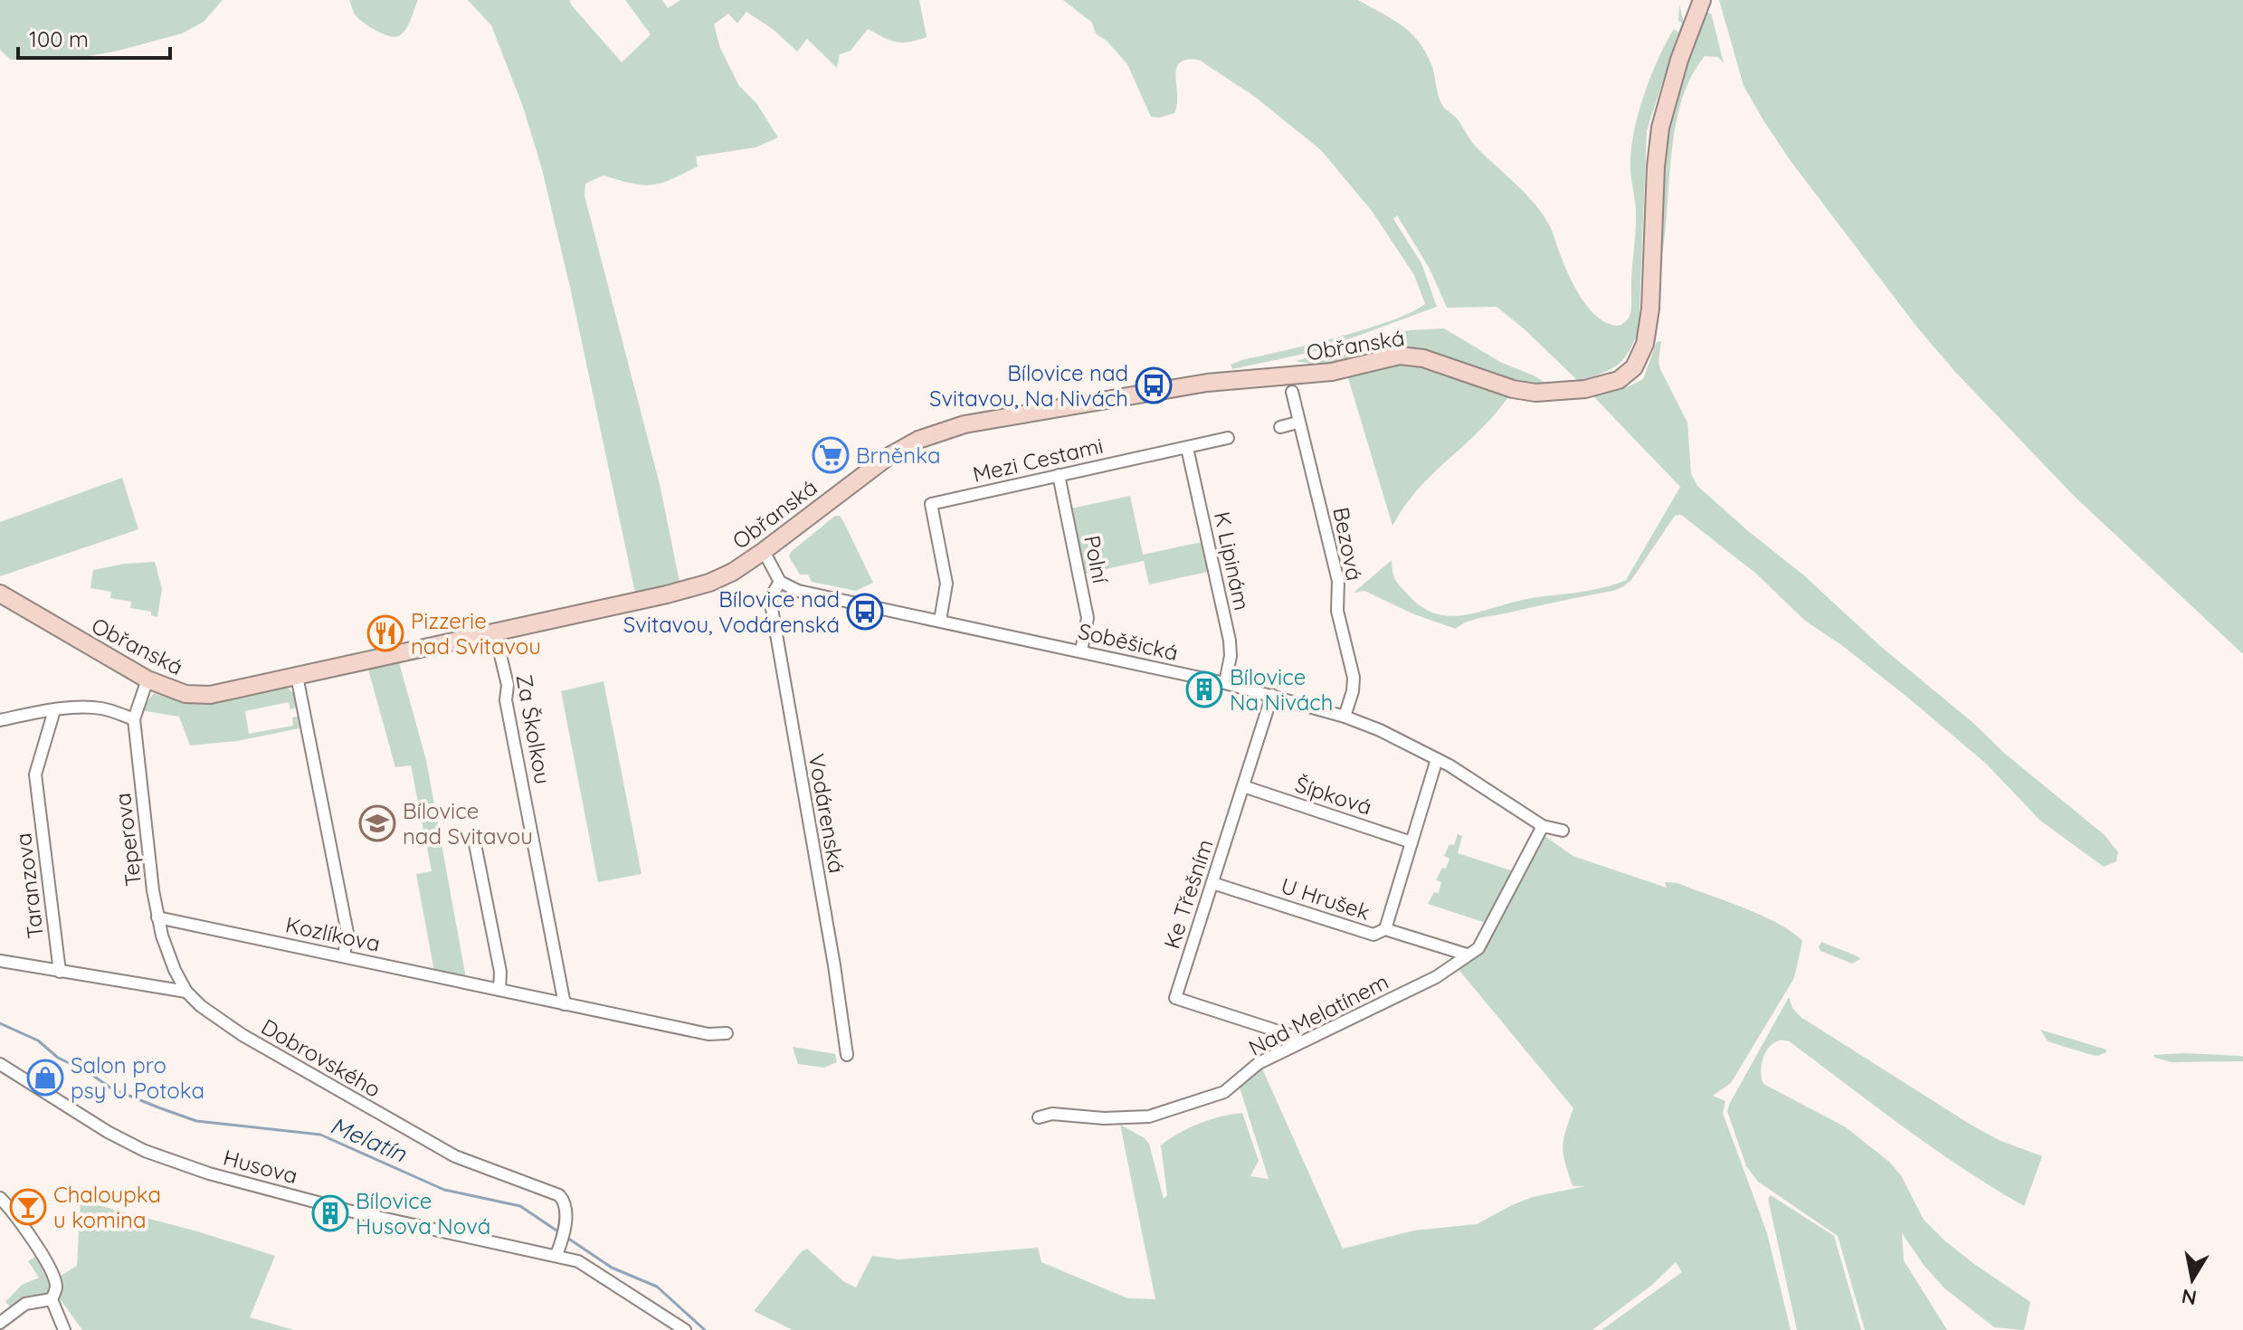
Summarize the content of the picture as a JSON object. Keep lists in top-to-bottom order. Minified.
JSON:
{"streets":{"main road":["Obřanská"],"street":["Mezi Cestami","Bezová","Polní","K Lipinám","Soběšická","Za Školkou","Šípková","Vodárenská","Teperova","Taranzova","Ke Třešním","U Hrušek","Kozlíkova","Nad Melatínem","Dobrovského","Husova"]},"crossings":[["Obřanská","Za Školkou"],["Obřanská","Teperova"],["Mezi Cestami","Polní"],["Mezi Cestami","K Lipinám"],["Mezi Cestami","Soběšická"],["Bezová","Soběšická"],["Polní","Soběšická"],["K Lipinám","Soběšická"],["Soběšická","Vodárenská"],["Soběšická","Ke Třešním"],["Soběšická","Nad Melatínem"],["Za Školkou","Kozlíkova"],["Šípková","Ke Třešním"],["Teperova","Kozlíkova"],["Teperova","Dobrovského"],["Ke Třešním","U Hrušek"],["U Hrušek","Nad Melatínem"],["Dobrovského","Husova"]],"water":["Melatín"],"places":{"bus stop":["Bílovice nad Svitavou, Na Nivách","Bílovice nad Svitavou, Vodárenská"],"supermarket":["Brněnka"],"restaurant":["Pizzerie nad Svitavou"],"building":["Bílovice Na Nivách","Bílovice Husova Nová"],"school or university":["Bílovice nad Svitavou"],"shop":["Salon pro psy U Potoka"],"bar":["Chaloupka u komina"]},"scale_bar":"100 m","north":"bottom"}
